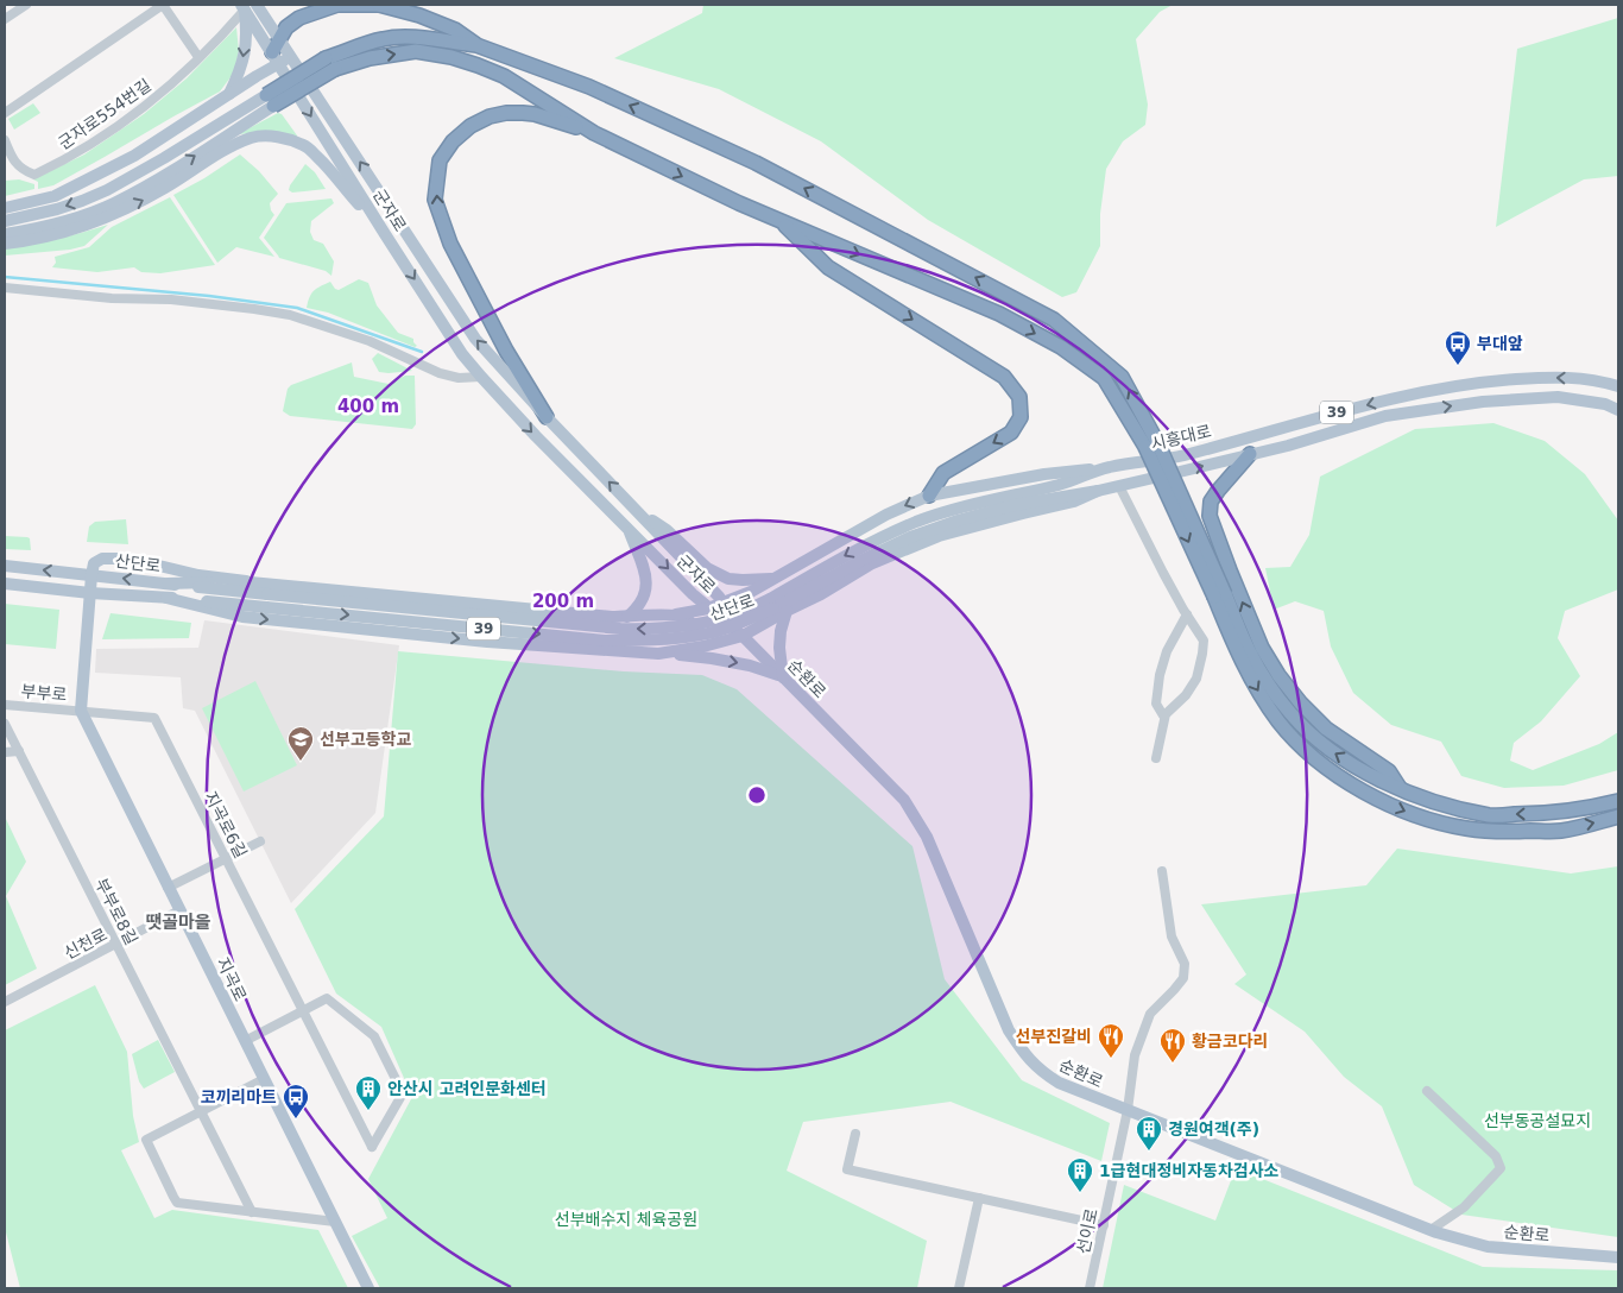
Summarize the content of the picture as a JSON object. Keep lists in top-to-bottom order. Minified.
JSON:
{"streets":{"main road":["군자로","39","시흥대로","산단로","순환로","지곡로"],"street":["군자로554번길","부부로","지곡로6길","부부로8길","신천로","선이로"]},"crossings":[["군자로554번길","군자로"],["군자로","순환로"],["시흥대로","산단로"],["순환로","선이로"],["부부로","지곡로6길"],["부부로","지곡로"],["지곡로6길","지곡로"],["부부로8길","신천로"],["신천로","지곡로"]],"districts":["땟골마을"],"parks":["선부동공설묘지","선부배수지 체육공원"],"places":{"bus stop":["부대앞","코끼리마트"],"school or university":["선부고등학교"],"restaurant":["선부진갈비","황금코다리"],"building":["안산시 고려인문화센터","경원여객(주)","1급현대정비자동차검사소"]},"rings":["400 m","200 m"]}
